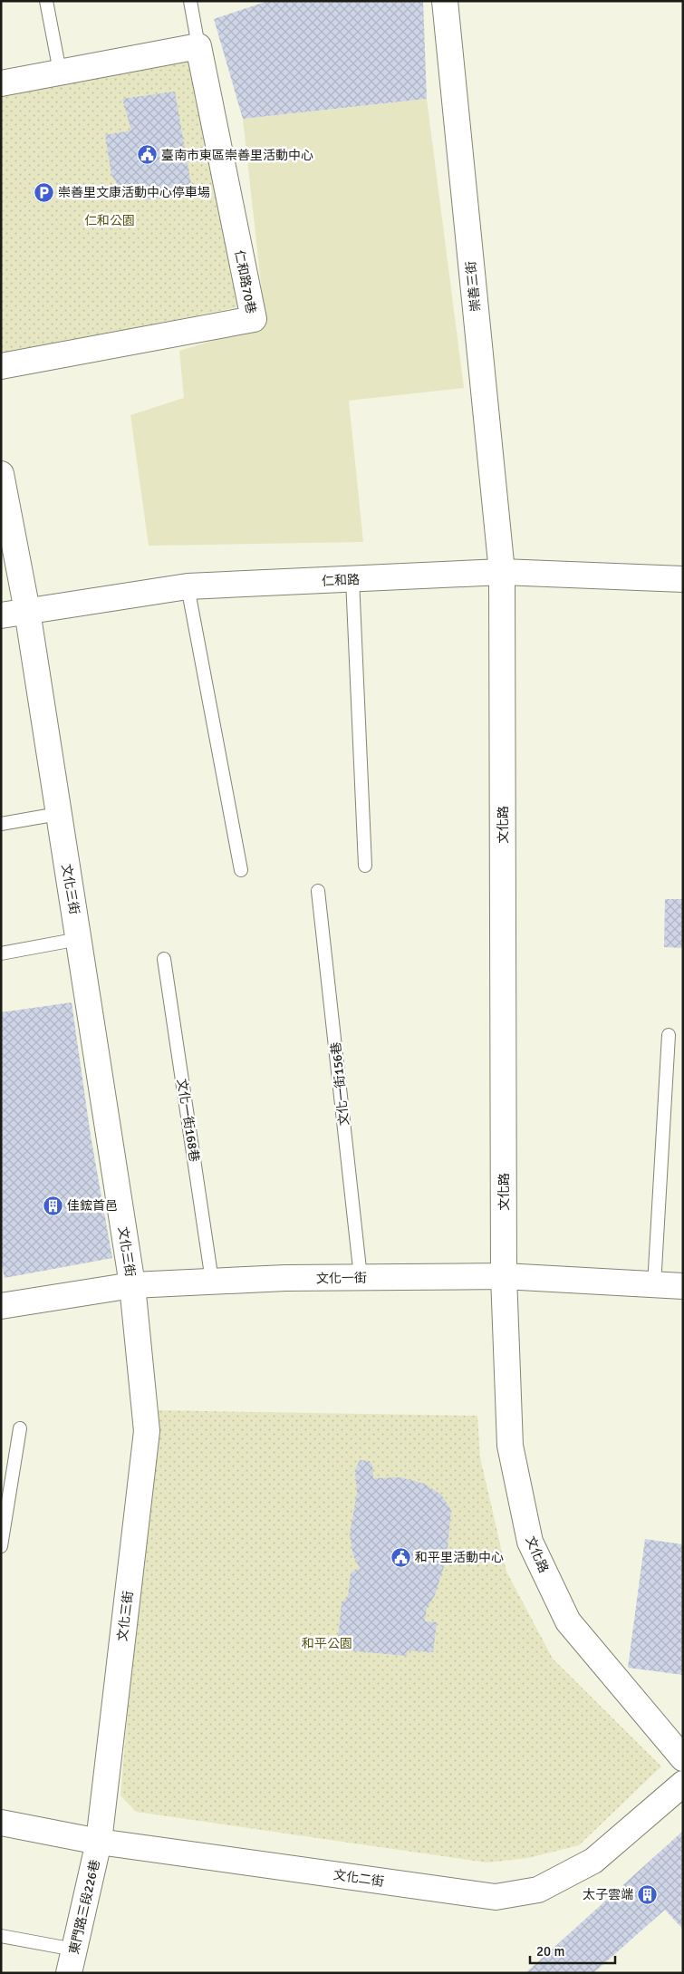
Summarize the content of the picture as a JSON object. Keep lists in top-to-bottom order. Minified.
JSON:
{"streets":{"street":["仁和路70巷","崇善三街","仁和路","文化路","文化三街","文化一街","文化二街","東門路三段226巷"],"lane":["文化一街156巷","文化一街168巷"]},"crossings":[["崇善三街","仁和路"],["崇善三街","文化路"],["仁和路","文化路"],["仁和路","文化三街"],["文化路","文化一街"],["文化三街","文化一街"],["文化三街","文化二街"],["文化三街","東門路三段226巷"],["文化一街156巷","文化一街"],["文化一街168巷","文化一街"],["文化二街","東門路三段226巷"]],"parks":["仁和公園","和平公園"],"places":{"public building":["臺南市東區崇善里活動中心","和平里活動中心"],"parking":["崇善里文康活動中心停車場"],"building":["佳鋐首邑","太子雲端"]},"scale_bar":"20 m"}
